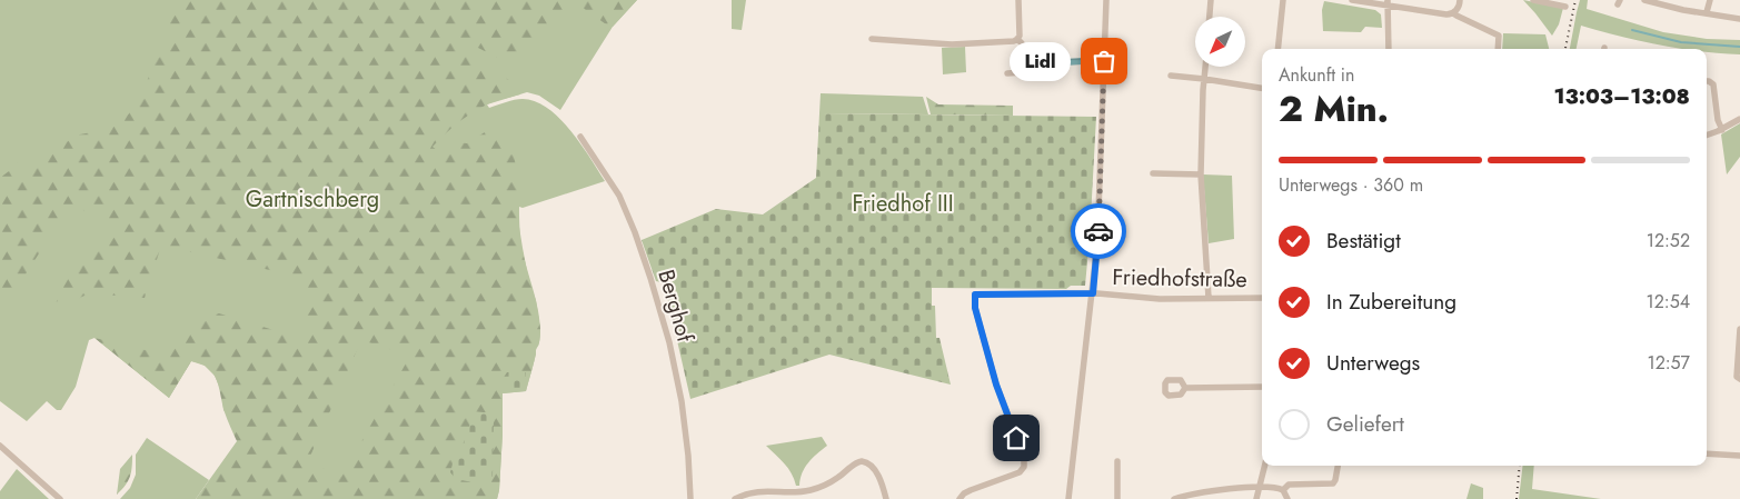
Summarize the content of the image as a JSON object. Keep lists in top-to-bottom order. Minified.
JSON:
{"streets":{"street":["Friedhofstraße","Berghof"]},"parks":["Gartnischberg","Friedhof III"],"places":["Lidl"],"north":"bottom left","page":{"bubble":"Lidl","heading":["2 Min.","Ankunft in","13:03–13:08"],"bar":"Unterwegs · 360 m","list":[["Bestätigt","12:52"],["In Zubereitung","12:54"],["Unterwegs","12:57"],"Geliefert"]}}
